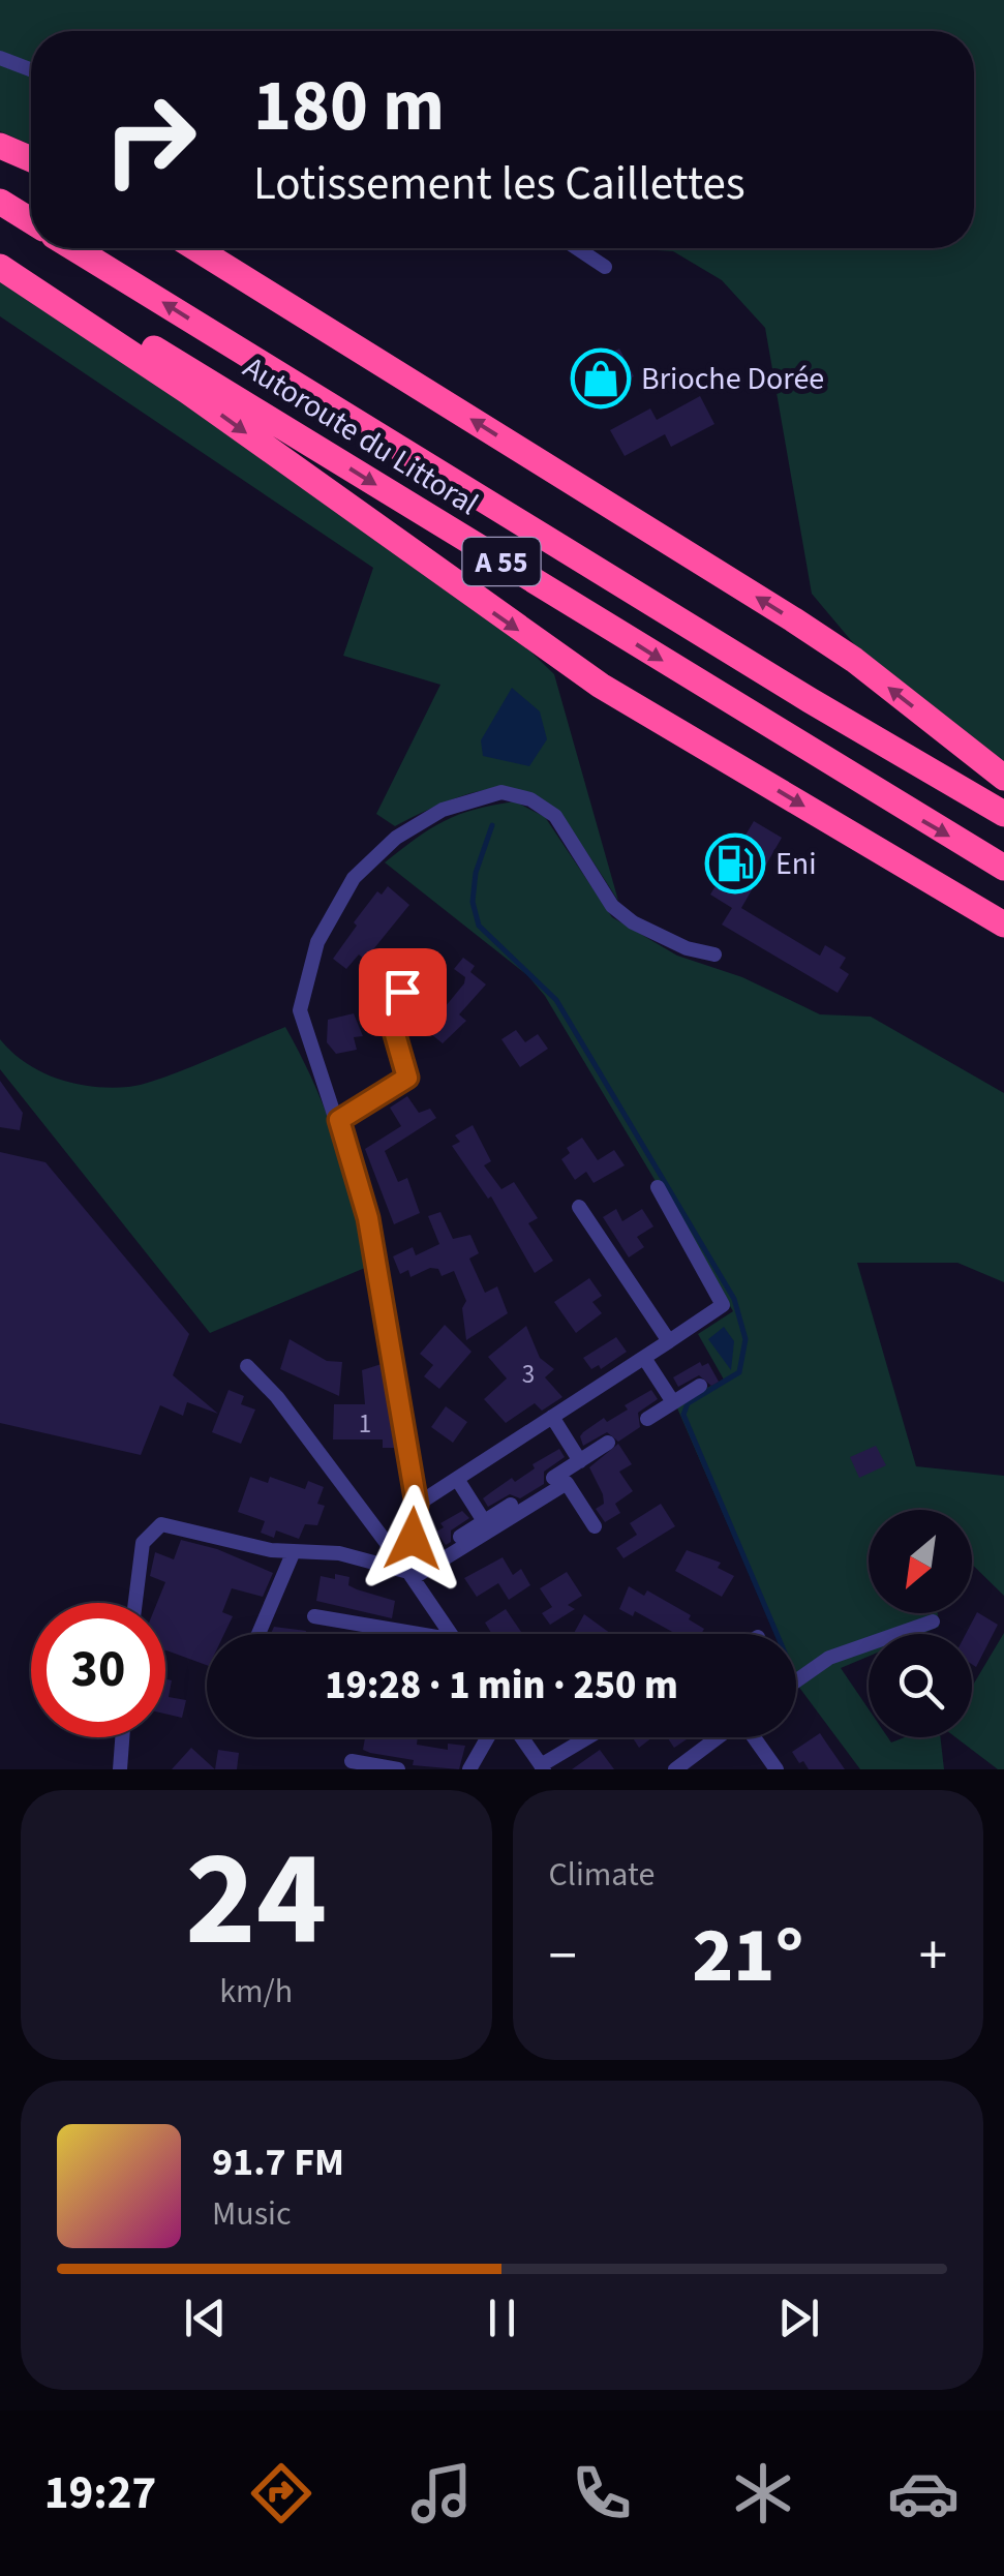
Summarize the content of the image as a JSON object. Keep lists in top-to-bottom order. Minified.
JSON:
{"streets":{"highway":["Autoroute du Littoral","A 55"]},"places":{"shop":["Brioche Dorée"],"fuel station":["Eni"]},"house_numbers":["3","1"],"north":"bottom left","page":{"turn":["180 m","Lotissement les Caillettes"],"limit":"30","trip":"19:28 · 1 min · 250 m","tile":[["24","km/h"],"Climate"],"heat":["−","21°","+"],"song":["91.7 FM","Music"],"tabs":"19:27"}}
